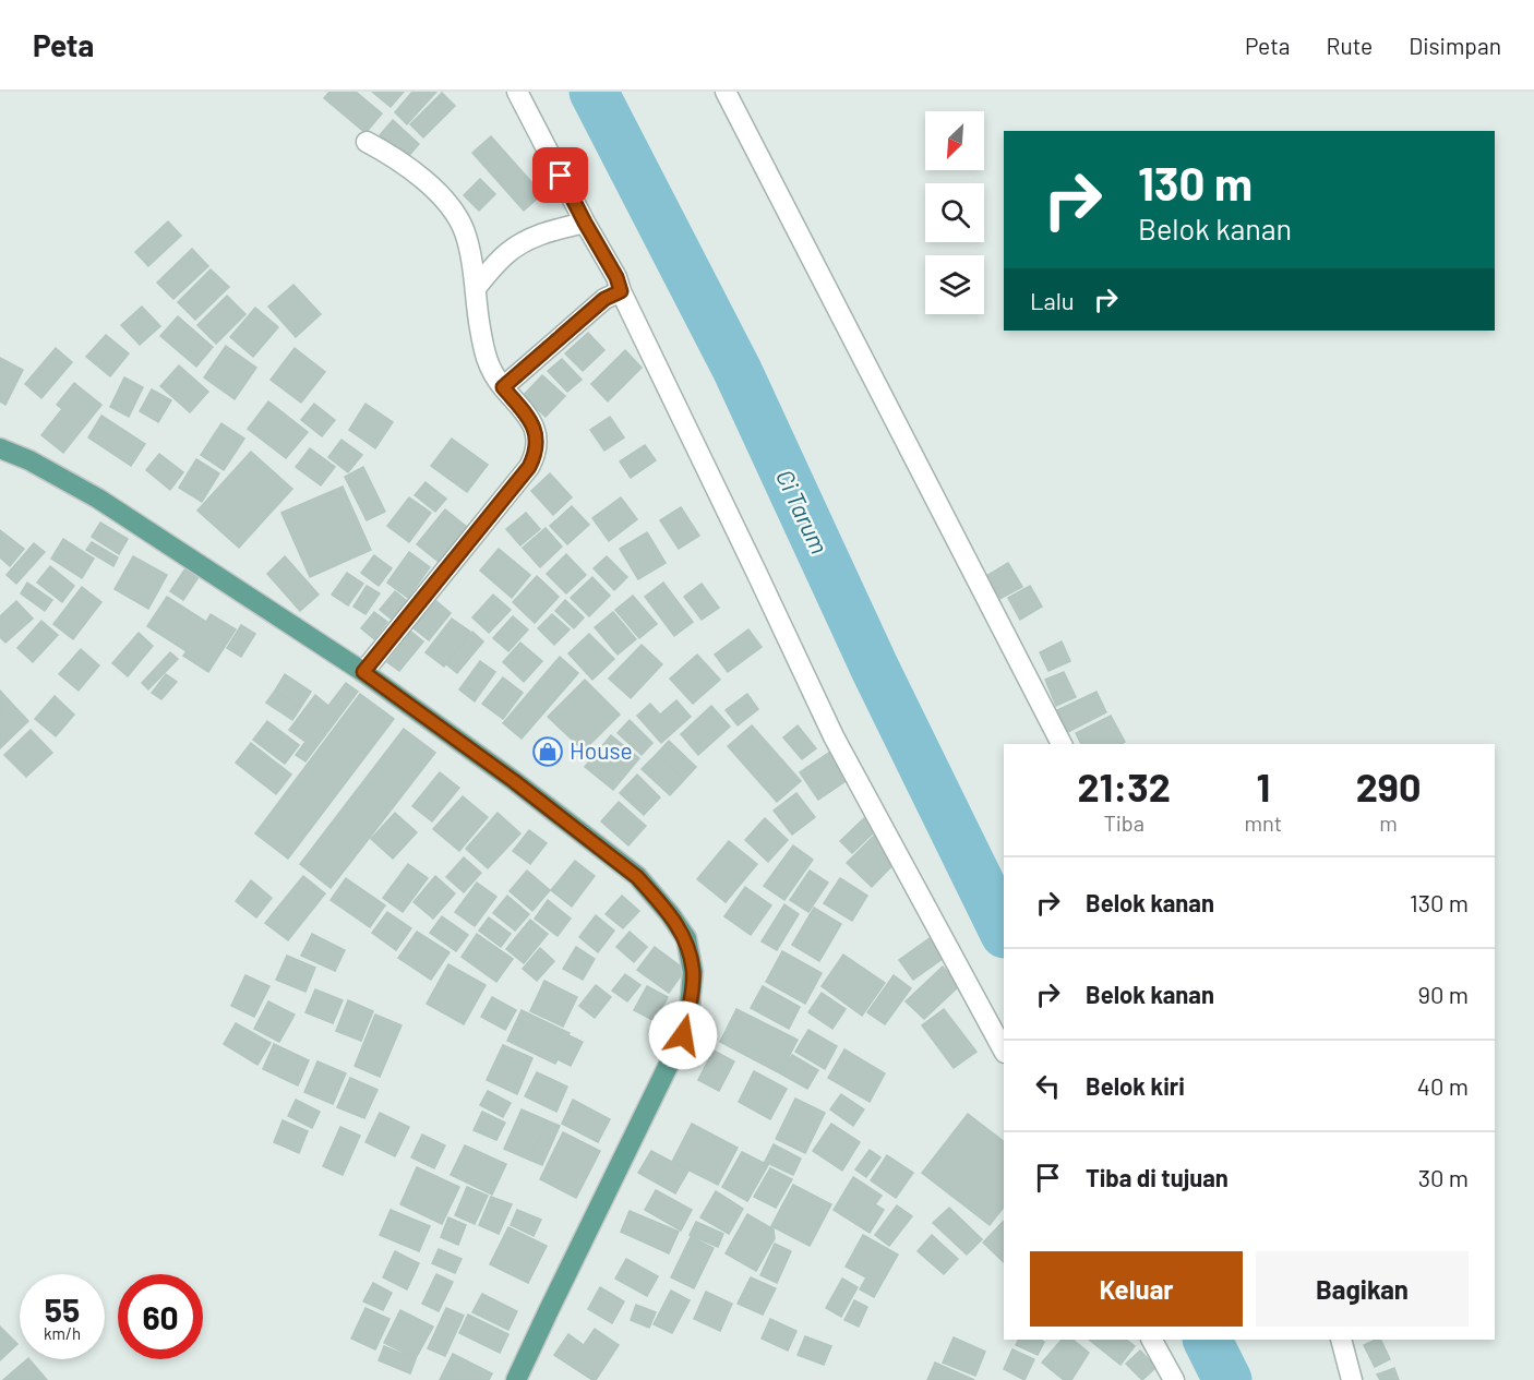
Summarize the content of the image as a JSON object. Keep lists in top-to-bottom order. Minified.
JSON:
{"water":["Ci Tarum"],"places":{"shop":["House"]},"north":"bottom left","page":{"header":"Peta","nav":["Peta","Rute","Disimpan"],"turn":["130 m","Belok kanan"],"then":"Lalu","eta":["21:32","Tiba","1","mnt","290","m"],"list":[{"name":"Belok kanan","value":"130 m"},{"name":"Belok kanan","value":"90 m"},{"name":"Belok kiri","value":"40 m"},{"name":"Tiba di tujuan","value":"30 m"}],"buttons":["Keluar","Bagikan"],"speed":"55 km/h","limit":"60"}}
